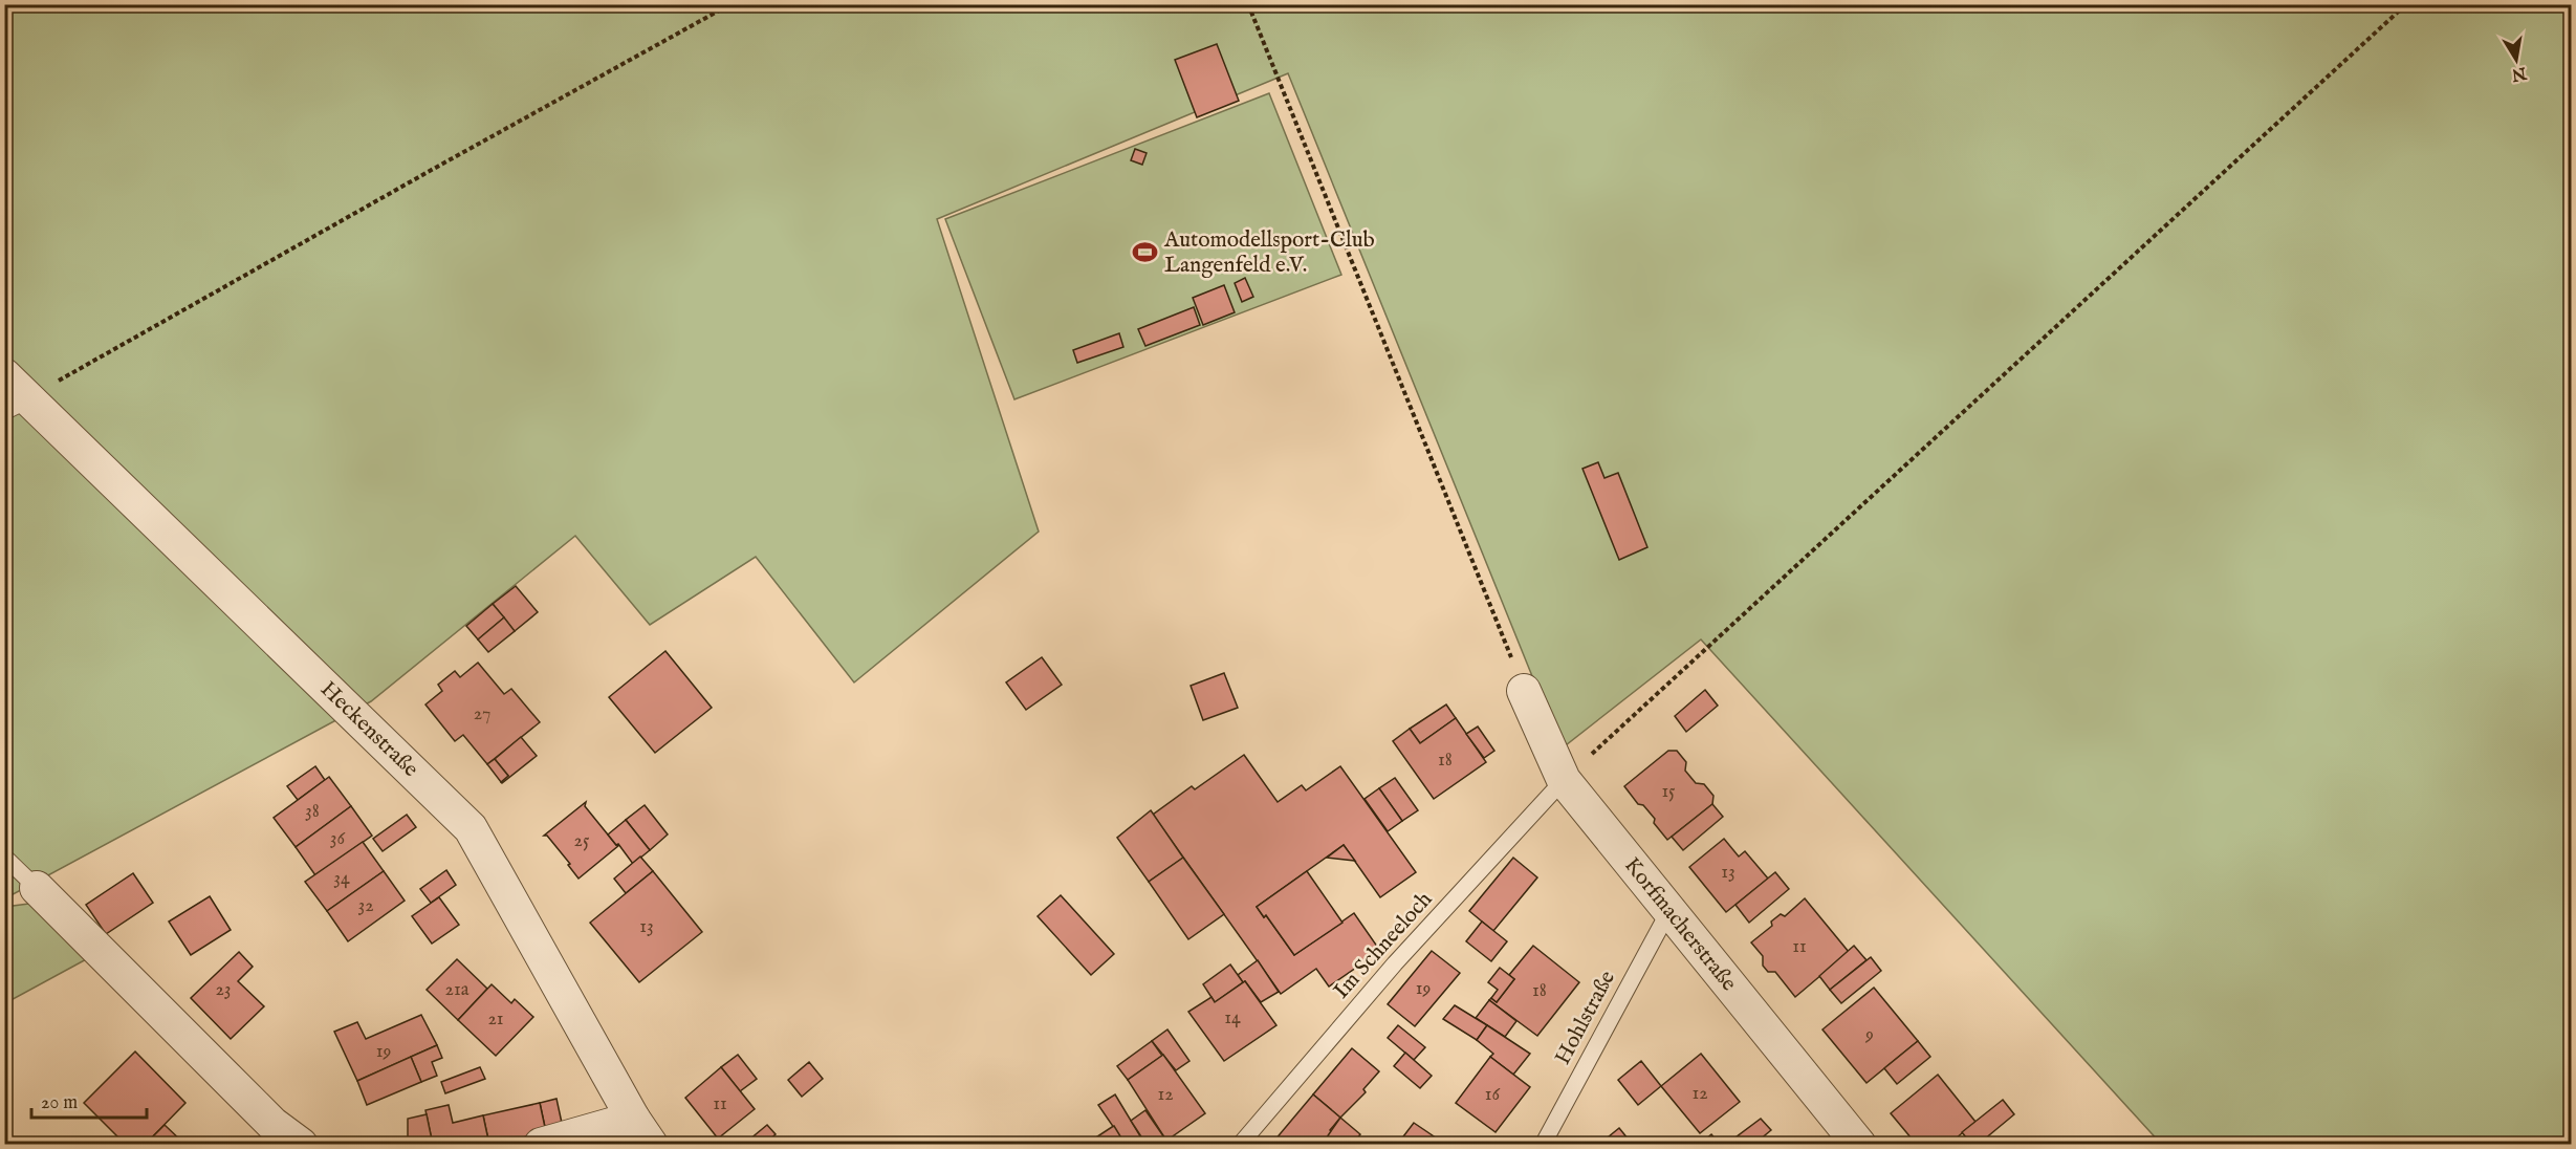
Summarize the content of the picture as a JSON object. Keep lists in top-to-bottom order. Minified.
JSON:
{"streets":{"street":["Heckenstraße","Korfmacherstraße"],"lane":["Im Schneeloch","Hohlstraße"]},"crossings":[["Korfmacherstraße","Im Schneeloch"],["Korfmacherstraße","Hohlstraße"]],"places":{"sports":["Automodellsport-Club Langenfeld e.V."]},"house_numbers":["27","18","15","38","36","25","13","34","32","13","11","19","23","21a","18","14","21","9","19","12","12","16","11"],"scale_bar":"20 m","north":"bottom"}
